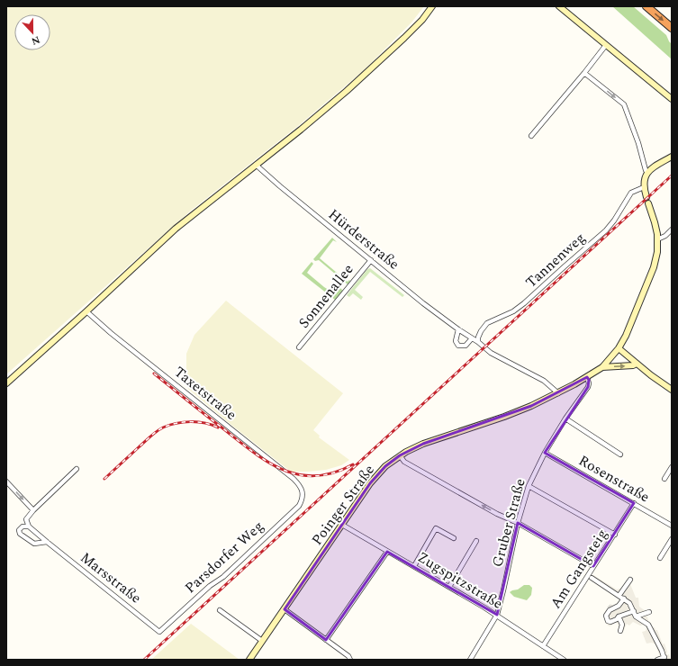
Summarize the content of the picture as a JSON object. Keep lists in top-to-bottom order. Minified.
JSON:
{"streets":{"street":["Hürderstraße","Tannenweg","Sonnenallee","Taxetstraße","Rosenstraße","Poinger Straße","Gruber Straße","Parsdorfer Weg","Am Gangsteig","Marsstraße","Zugspitzstraße"]},"crossings":[["Hürderstraße","Tannenweg"],["Hürderstraße","Sonnenallee"],["Hürderstraße","Poinger Straße"],["Taxetstraße","Parsdorfer Weg"],["Rosenstraße","Gruber Straße"],["Rosenstraße","Am Gangsteig"],["Poinger Straße","Gruber Straße"],["Poinger Straße","Zugspitzstraße"],["Gruber Straße","Zugspitzstraße"],["Parsdorfer Weg","Marsstraße"],["Am Gangsteig","Zugspitzstraße"]],"north":"bottom"}
